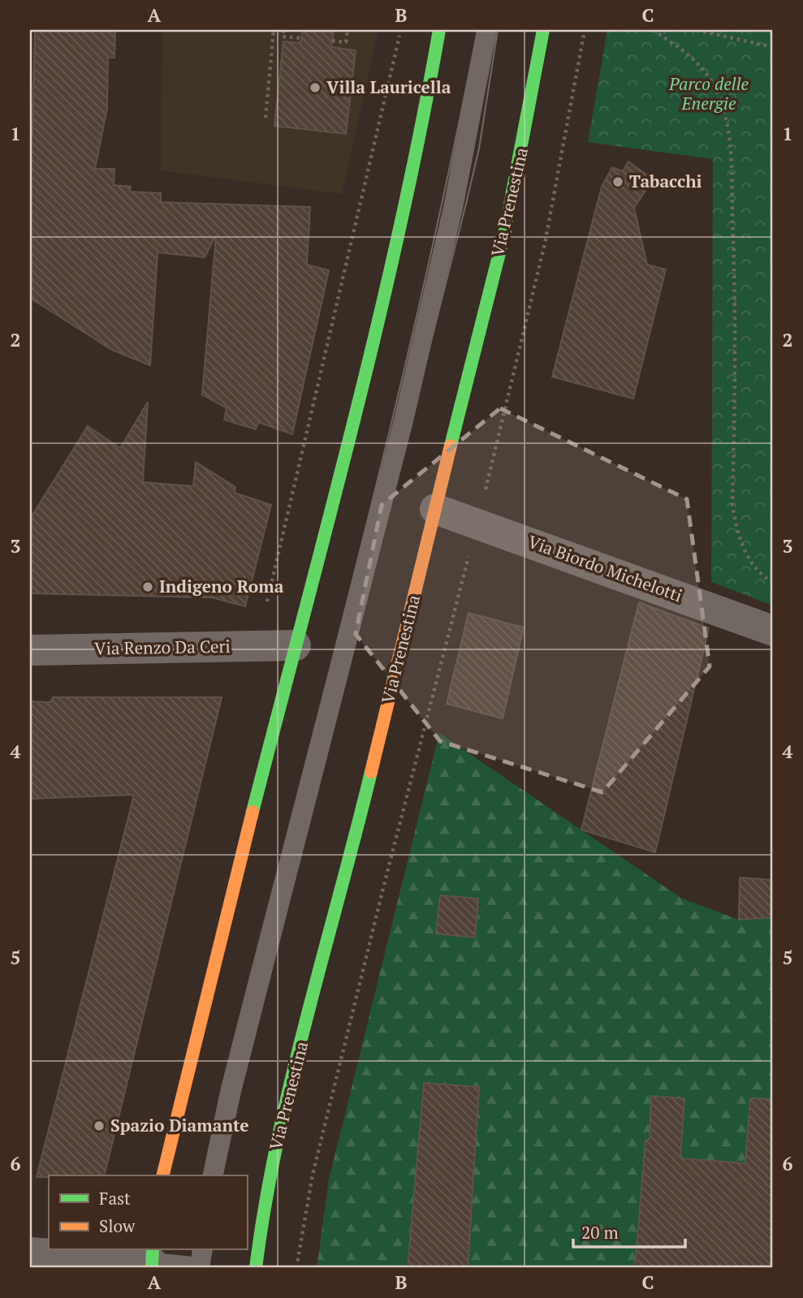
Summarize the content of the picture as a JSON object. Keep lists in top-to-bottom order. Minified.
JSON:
{"streets":{"main road":["Via Prenestina"],"street":["Via Biordo Michelotti","Via Renzo Da Ceri"]},"crossings":[["Via Prenestina","Via Biordo Michelotti"]],"parks":["Parco delle Energie"],"places":["Villa Lauricella","Tabacchi","Indigeno Roma","Spazio Diamante"],"legend":["Fast","Slow"],"scale_bar":"20 m","grid":{"columns":["A","B","C"],"rows":["1","2","3","4","5","6"]}}
